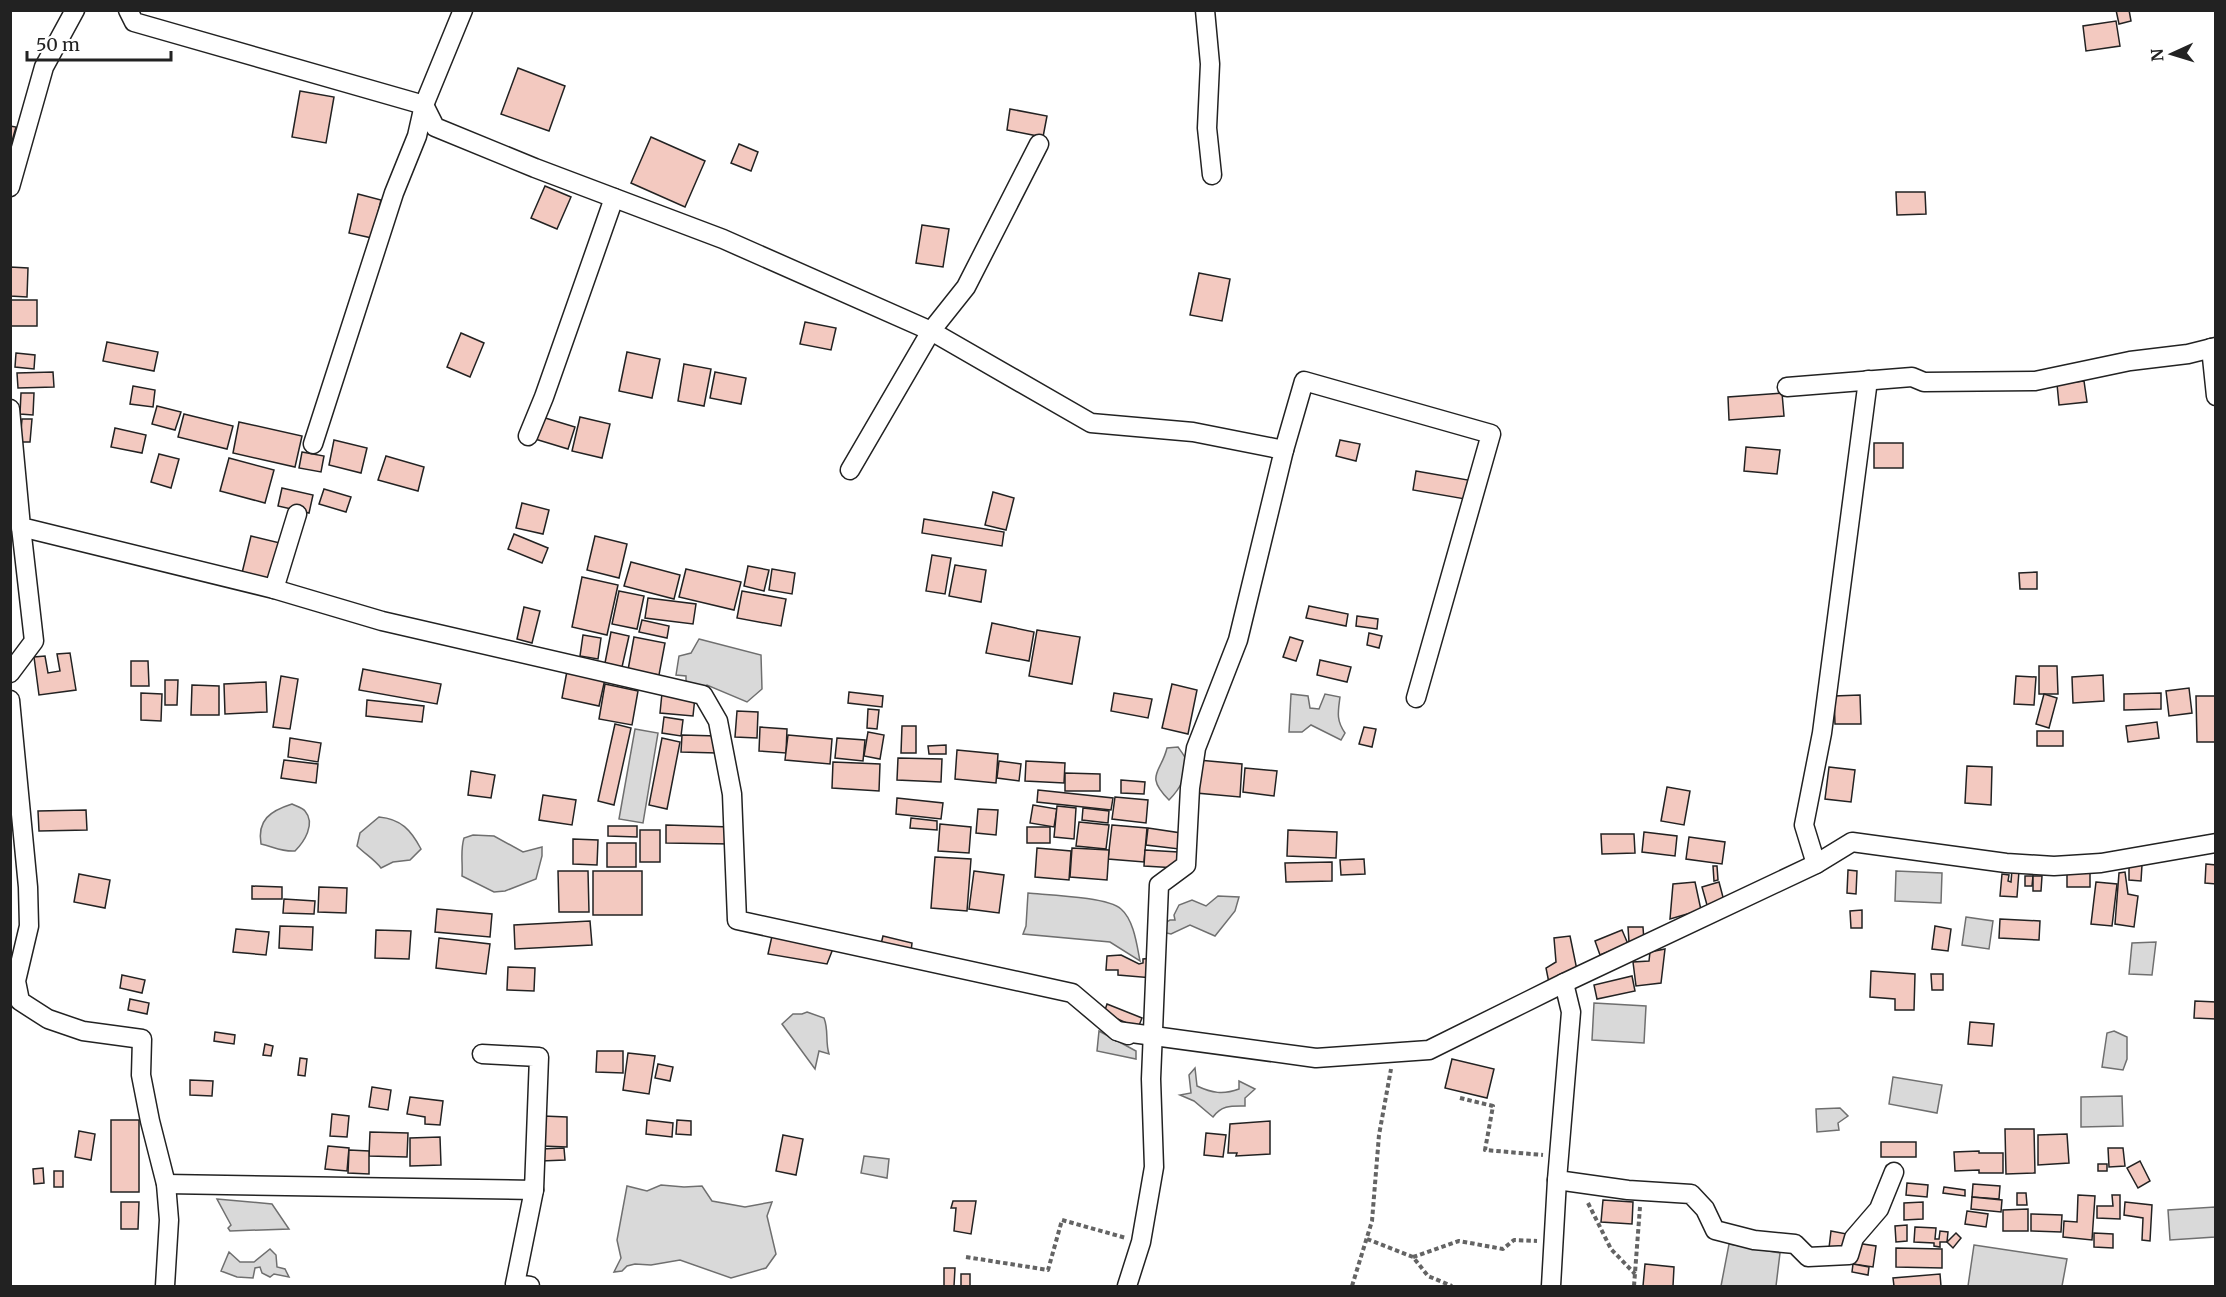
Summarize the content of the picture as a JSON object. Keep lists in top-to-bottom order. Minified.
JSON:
{"scale_bar":"50 m","north":"left"}
